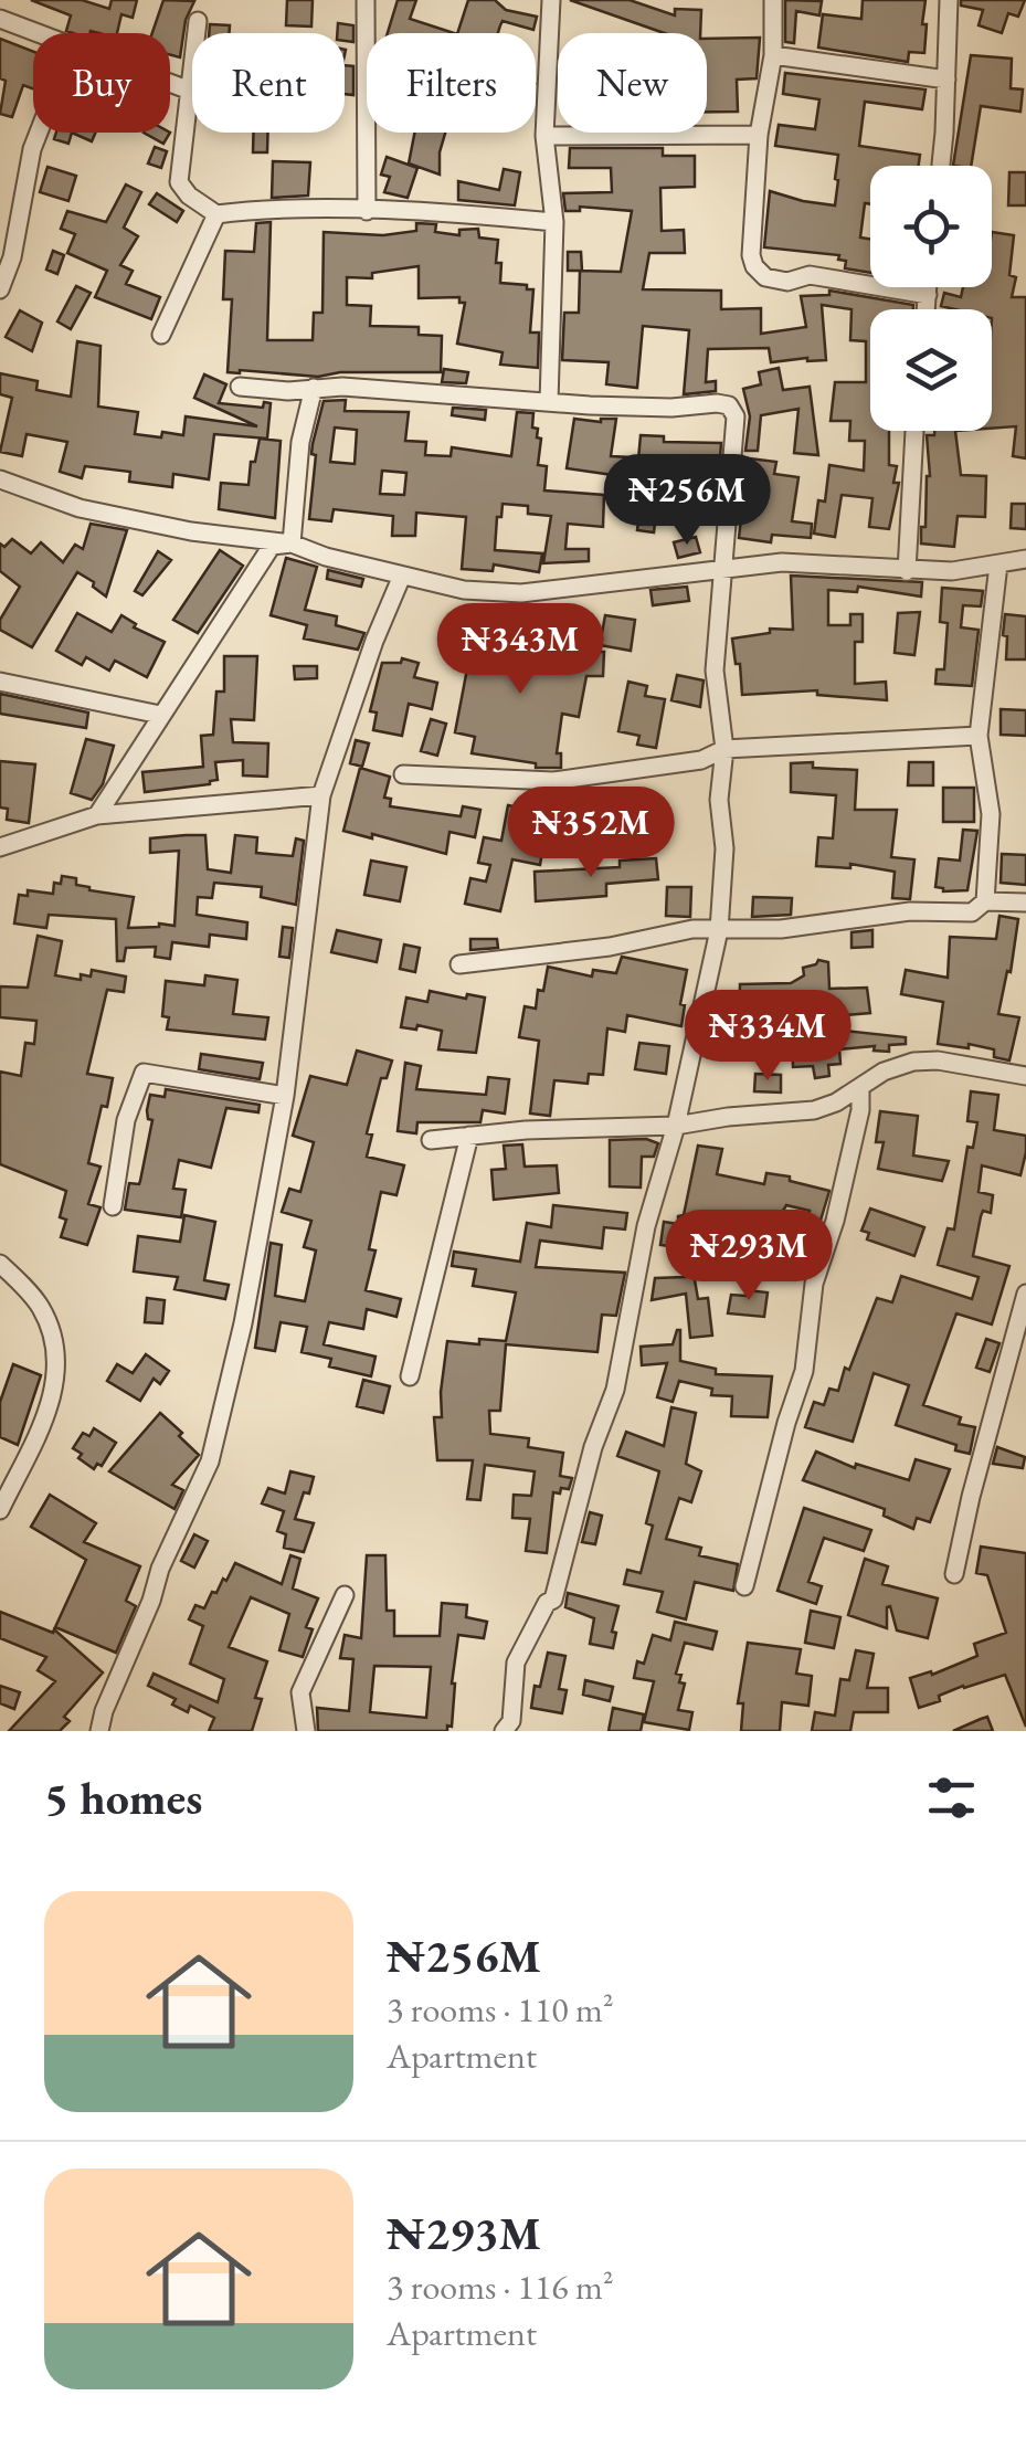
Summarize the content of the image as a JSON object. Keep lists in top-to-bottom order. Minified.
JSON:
{"page":{"chip":["Buy","Rent","Filters","New"],"price":["₦256M","₦343M","₦352M","₦334M","₦293M"],"heading":"5 homes","list":[{"name":"₦256M","note":"3 rooms · 110 m² · Apartment"},{"name":"₦293M","note":"3 rooms · 116 m² · Apartment"}]}}
